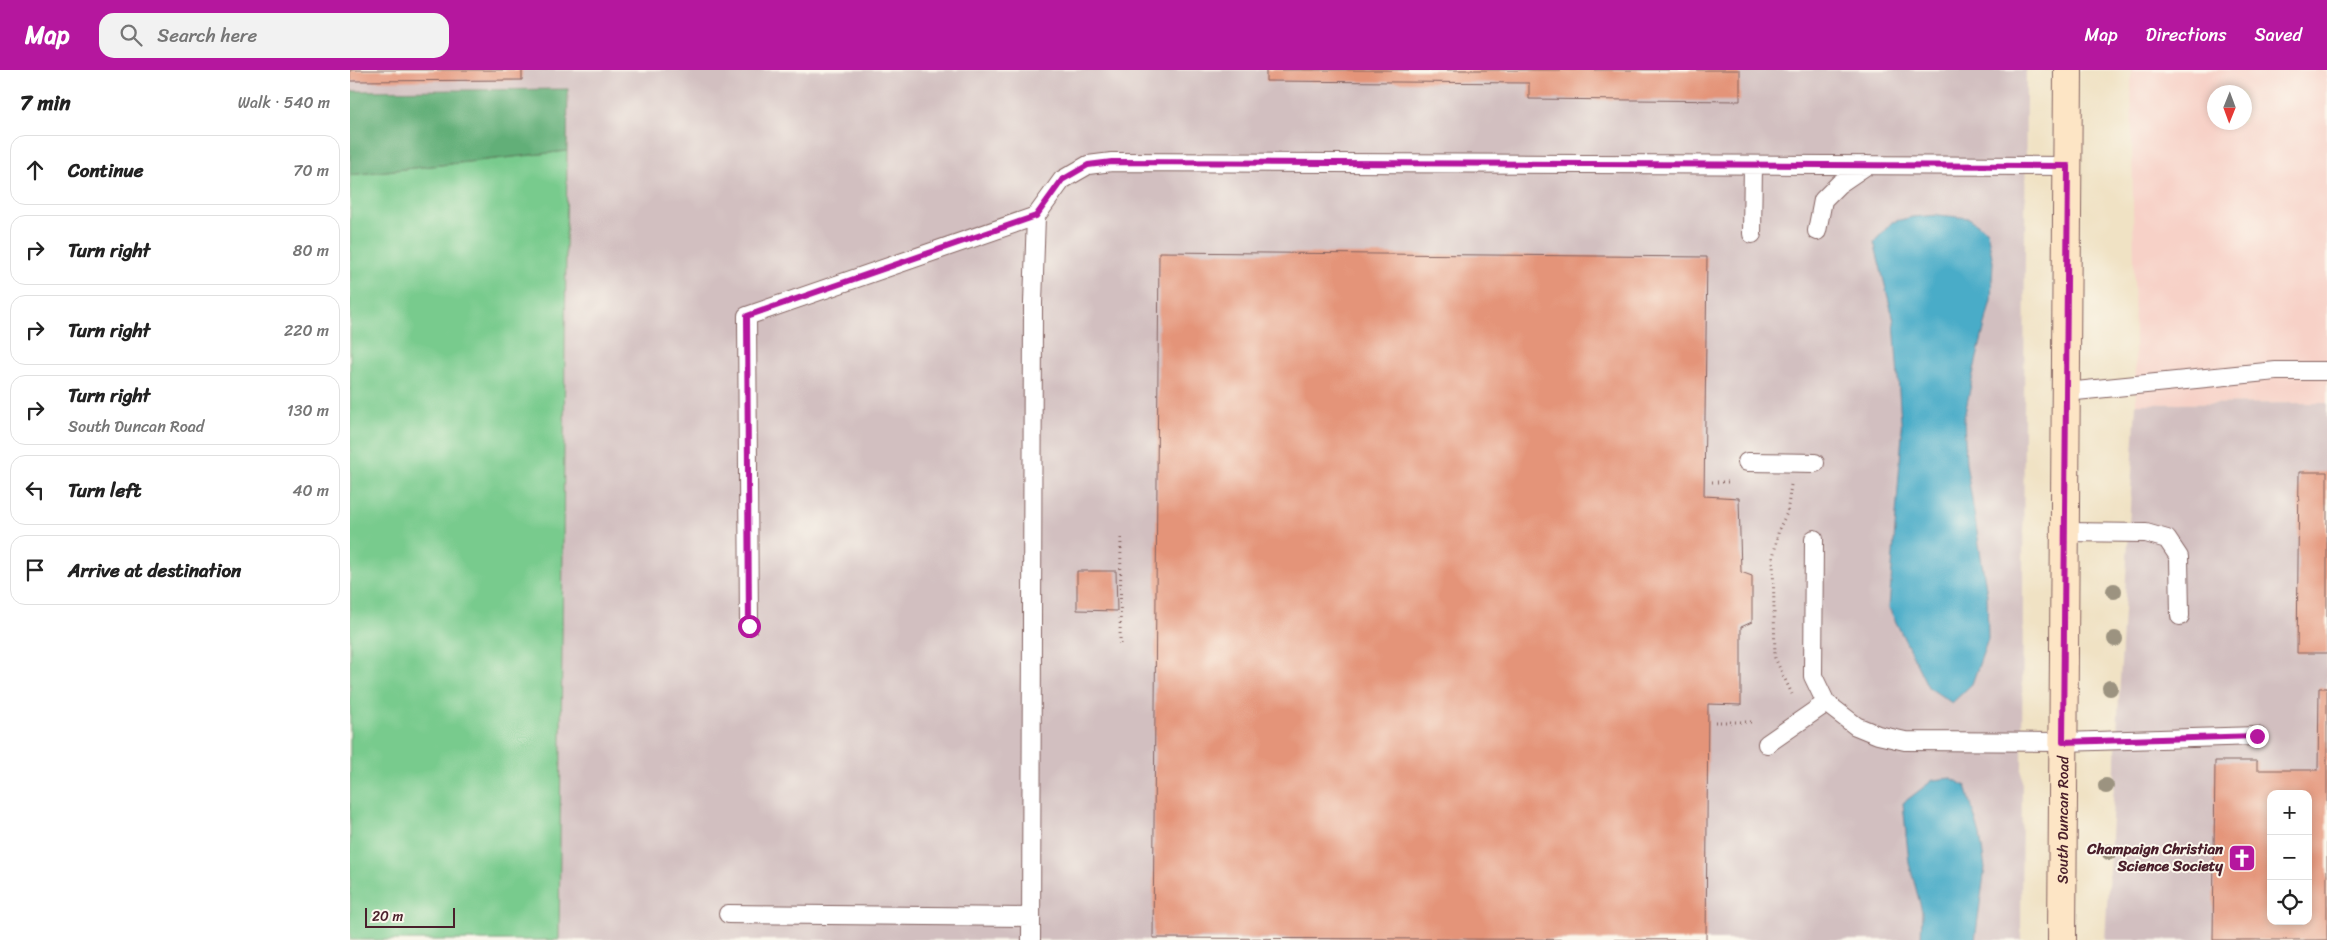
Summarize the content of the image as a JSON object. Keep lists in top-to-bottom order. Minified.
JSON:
{"streets":{"main road":["South Duncan Road"]},"places":{"church":["Champaign Christian Science Society"]},"scale_bar":"20 m","north":"bottom","page":{"header":"Map","search":"Search here","nav":["Map","Directions","Saved"],"heading":["7 min","Walk · 540 m"],"list":[["Continue","70 m"],["Turn right","80 m"],["Turn right","220 m"],["Turn right","South Duncan Road","130 m"],["Turn left","40 m"],"Arrive at destination"],"map_buttons":["+","−"],"scale":"20 m"}}
